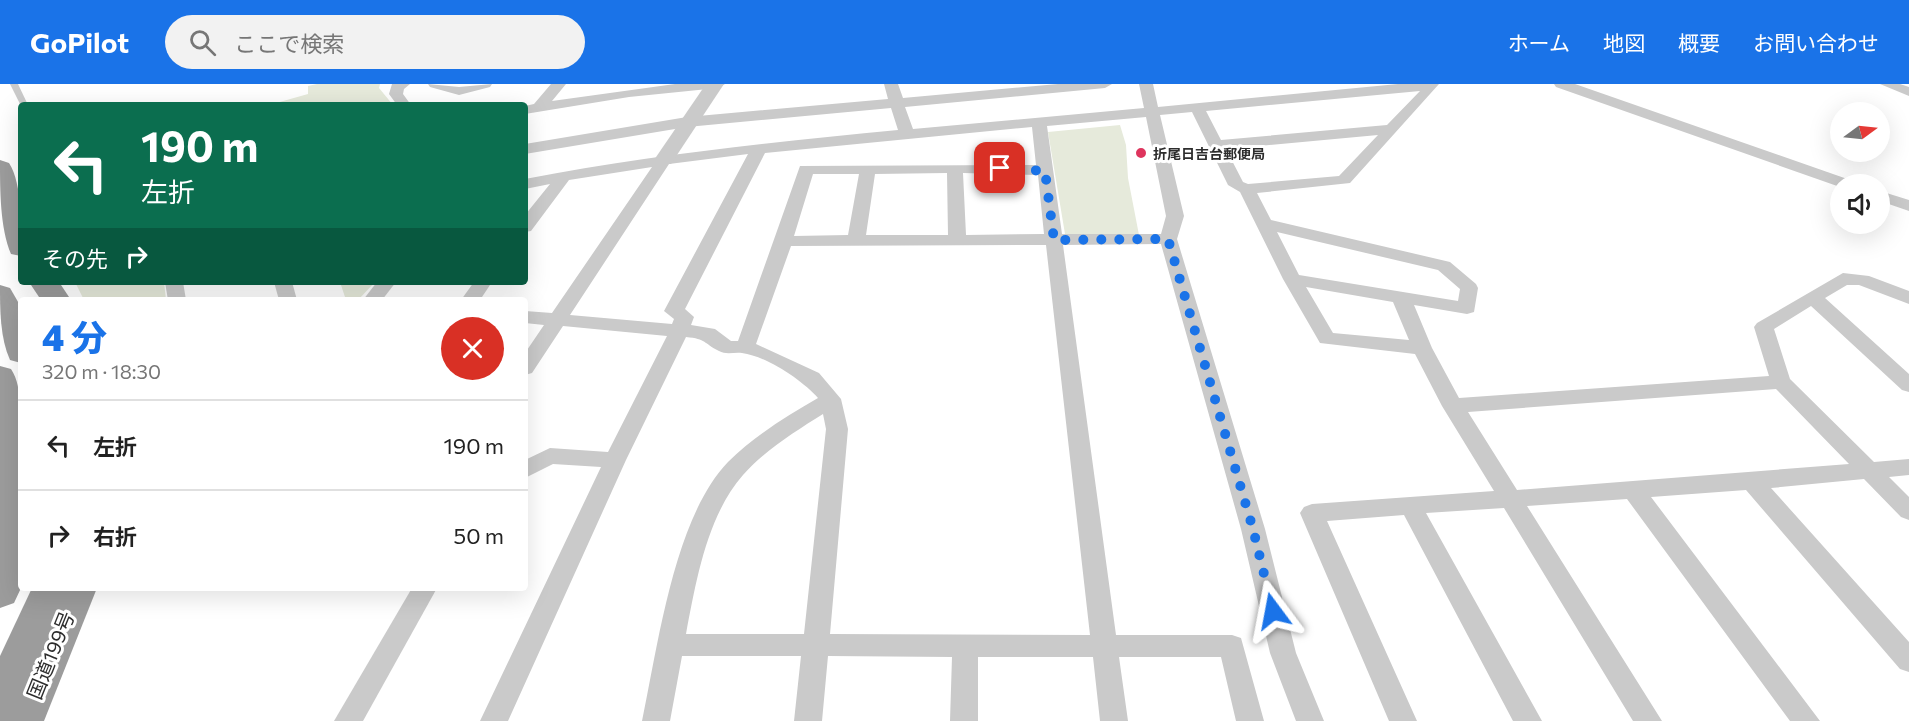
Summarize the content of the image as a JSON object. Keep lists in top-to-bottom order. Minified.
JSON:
{"streets":{"highway":["国道199号"]},"places":["折尾日吉台郵便局"],"north":"right","page":{"header":"GoPilot","search":"ここで検索","nav":["ホーム","地図","概要","お問い合わせ"],"turn":["190 m","左折"],"then":"その先","heading":["4 分","320 m · 18:30"],"list":[{"name":"左折","value":"190 m"},{"name":"右折","value":"50 m"}]}}
